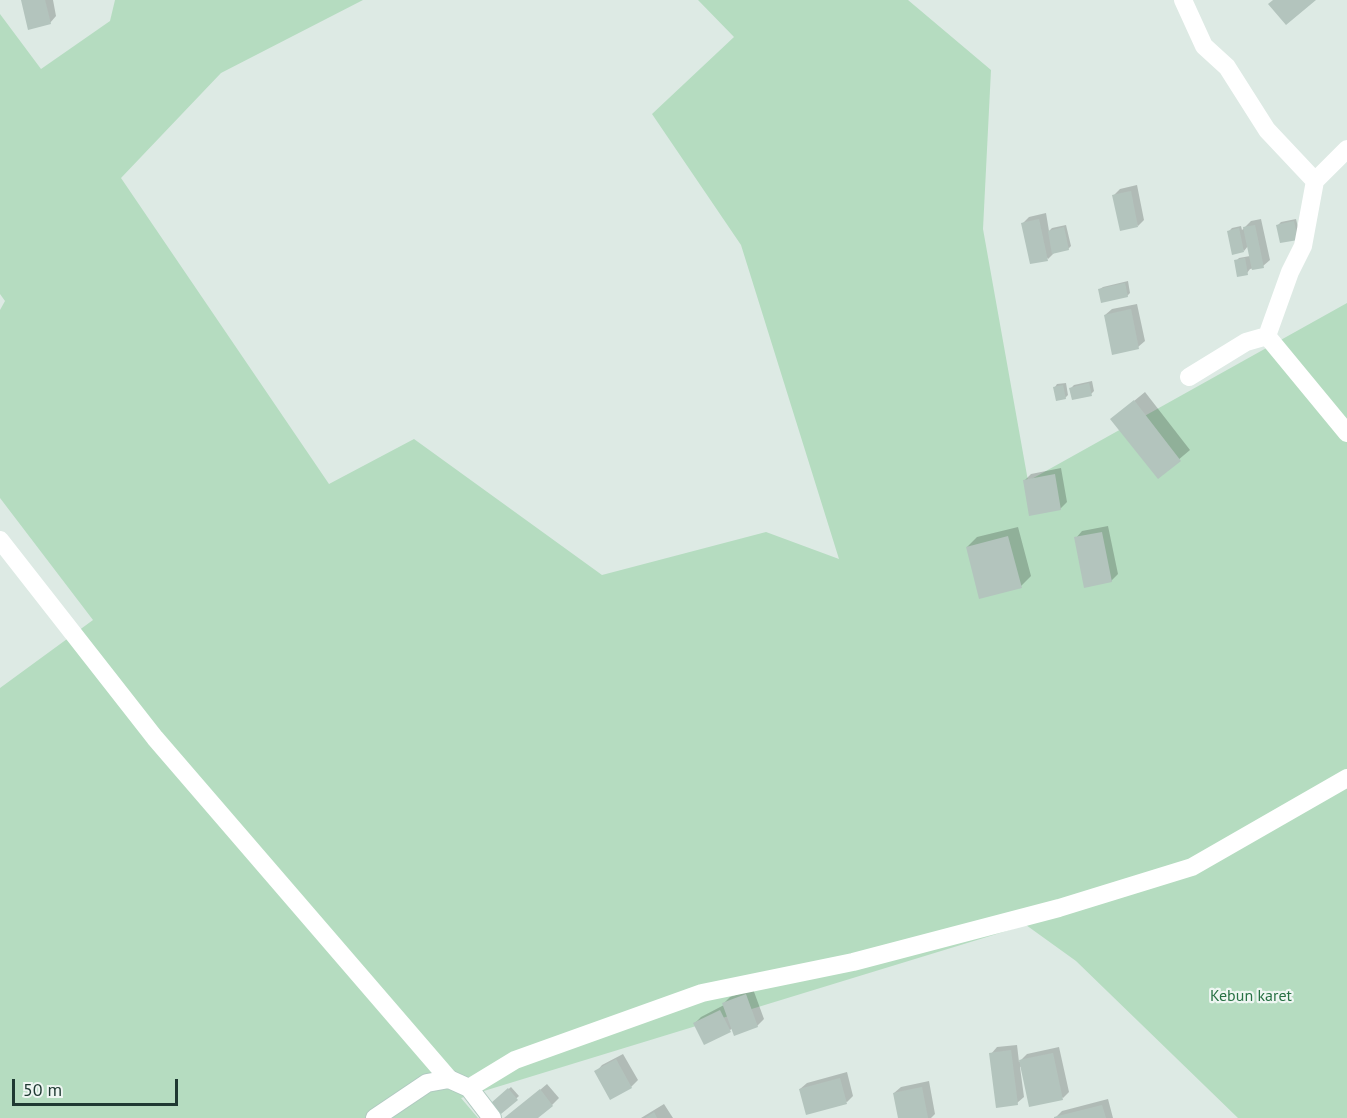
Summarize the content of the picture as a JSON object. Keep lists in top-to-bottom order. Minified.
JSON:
{"parks":["Kebun karet"],"scale_bar":"50 m"}
